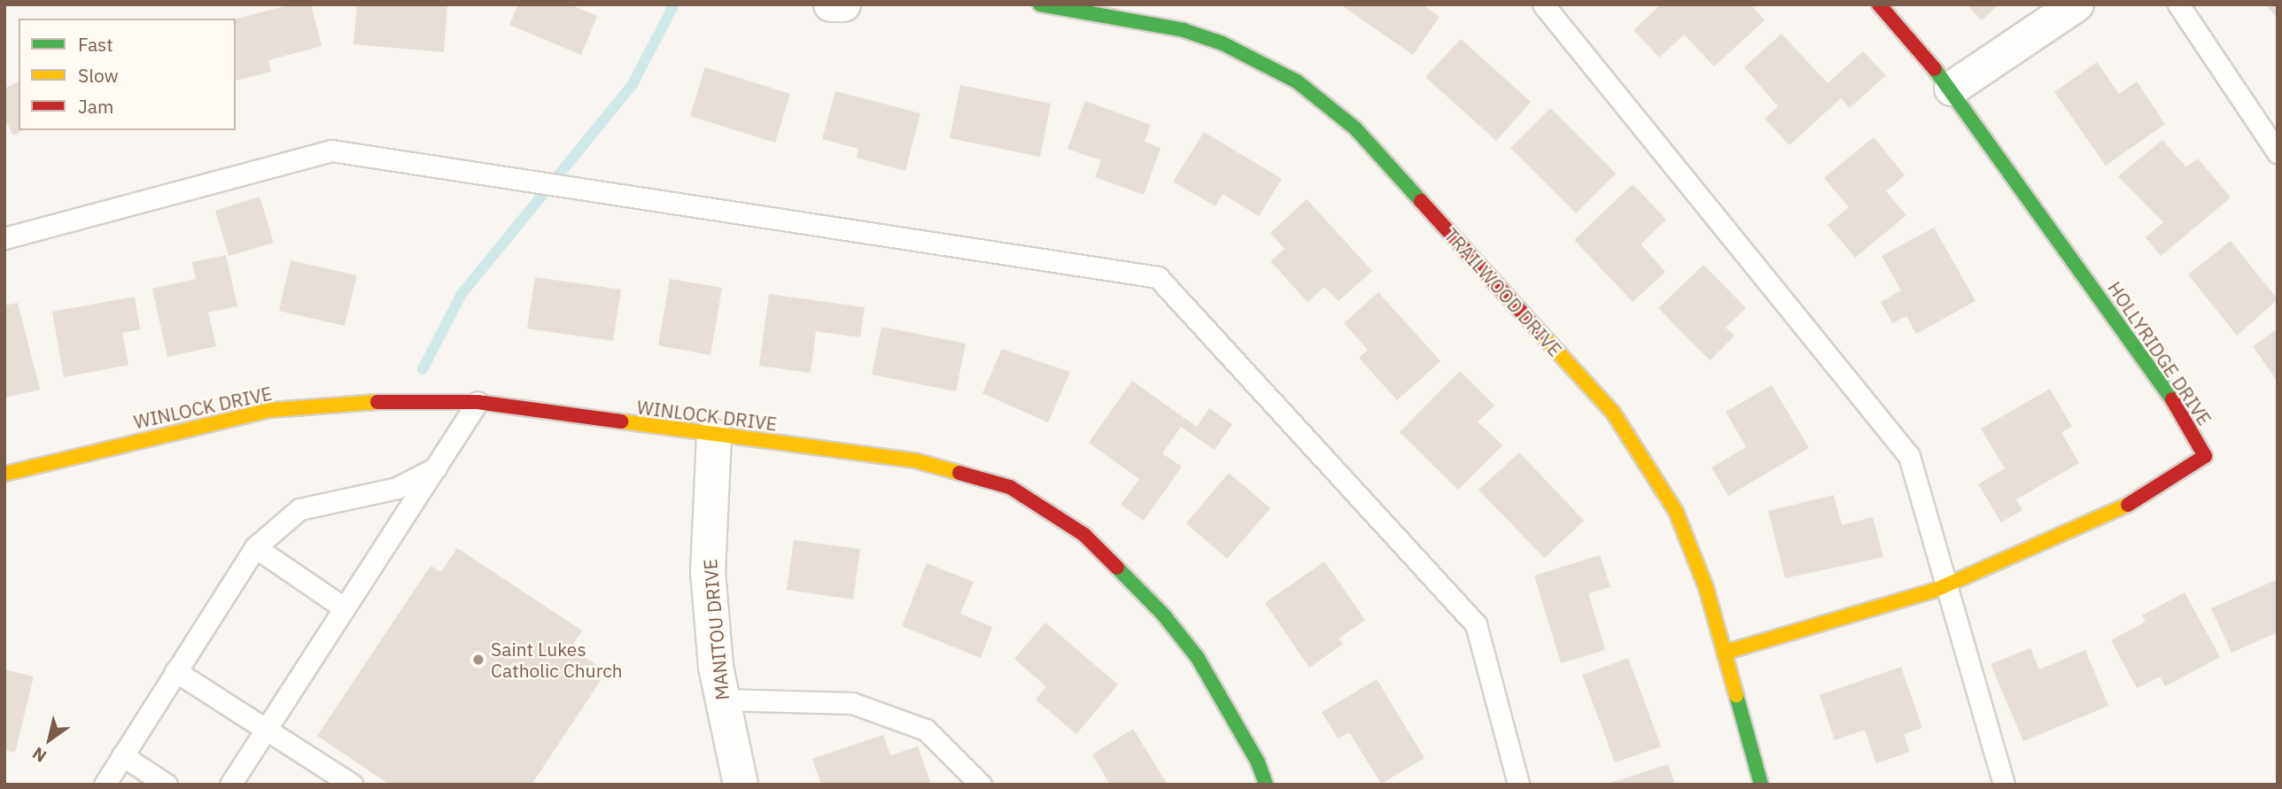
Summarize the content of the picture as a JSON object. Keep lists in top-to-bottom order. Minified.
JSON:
{"streets":{"street":["TRAILWOOD DRIVE","HOLLYRIDGE DRIVE","WINLOCK DRIVE","MANITOU DRIVE"]},"crossings":[["TRAILWOOD DRIVE","HOLLYRIDGE DRIVE"],["WINLOCK DRIVE","MANITOU DRIVE"]],"places":["Saint Lukes Catholic Church"],"legend":["Fast","Slow","Jam"],"north":"bottom left"}
